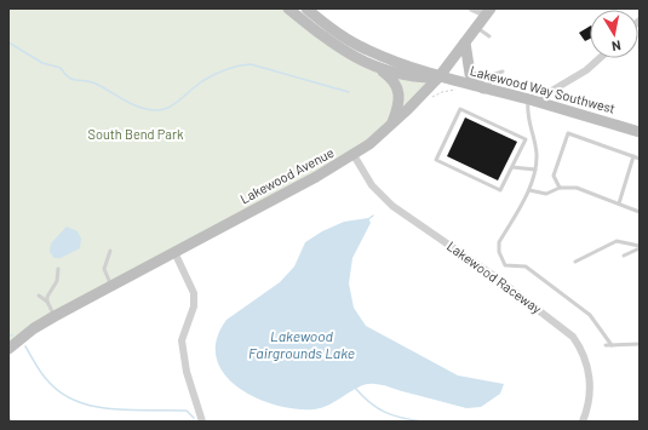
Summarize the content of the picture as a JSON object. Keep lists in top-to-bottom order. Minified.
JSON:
{"streets":{"main road":["Lakewood Way Southwest","Lakewood Avenue"],"street":["Lakewood Raceway"]},"crossings":[["Lakewood Way Southwest","Lakewood Avenue"],["Lakewood Avenue","Lakewood Raceway"]],"water":["Lakewood Fairgrounds Lake"],"parks":["South Bend Park"],"north":"bottom"}
